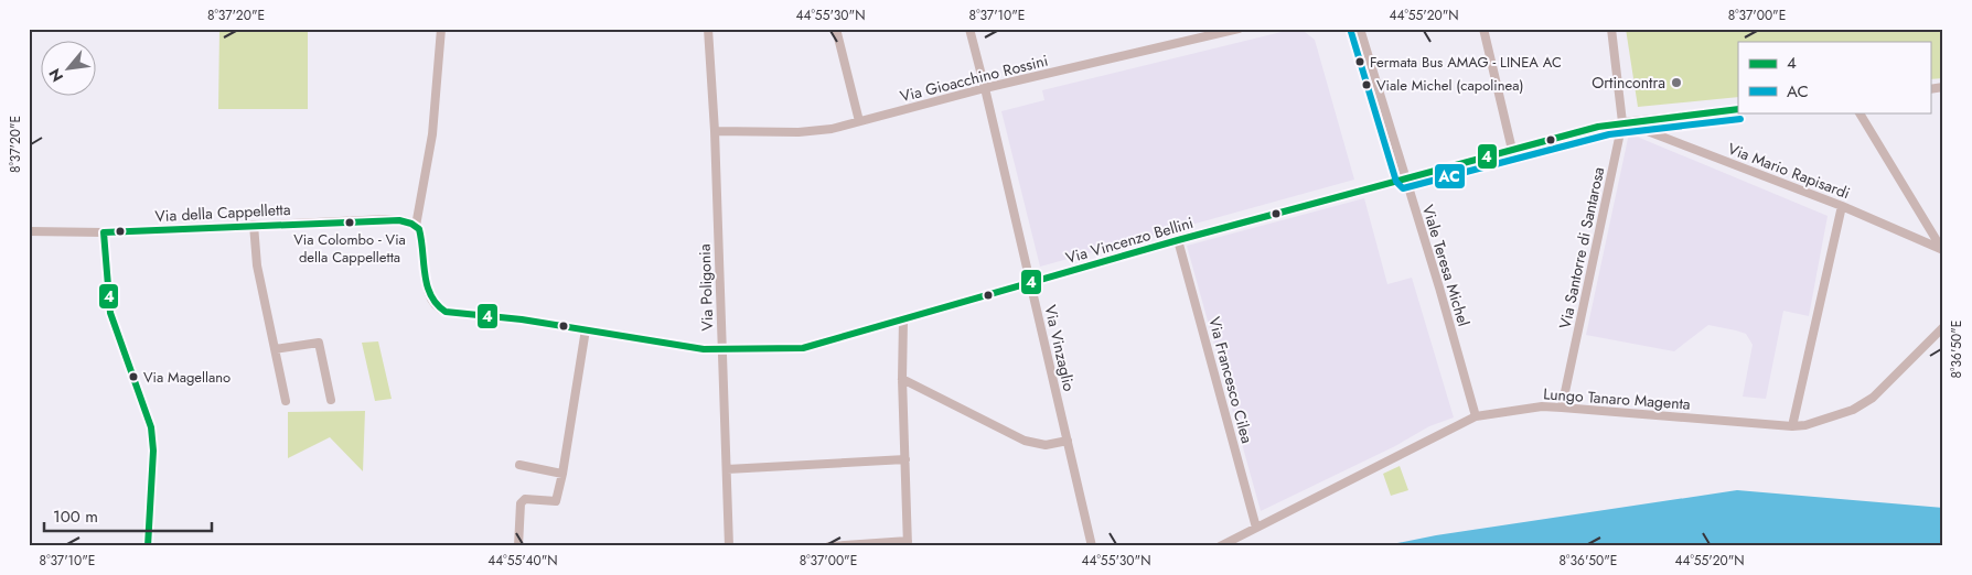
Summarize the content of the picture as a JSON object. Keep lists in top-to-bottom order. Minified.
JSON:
{"streets":{"street":["Via Gioacchino Rossini","Via Mario Rapisardi","Via della Cappelletta","Via Vincenzo Bellini","Via Santorre di Santarosa","Viale Teresa Michel","Via Poligonia","Via Vinzaglio","Via Francesco Cilea","Lungo Tanaro Magenta"]},"crossings":[["Via Gioacchino Rossini","Via Poligonia"],["Via Gioacchino Rossini","Via Vinzaglio"],["Via Mario Rapisardi","Via Vincenzo Bellini"],["Via Mario Rapisardi","Via Santorre di Santarosa"],["Via della Cappelletta","Via Vincenzo Bellini"],["Via Vincenzo Bellini","Via Santorre di Santarosa"],["Via Vincenzo Bellini","Viale Teresa Michel"],["Via Vincenzo Bellini","Via Poligonia"],["Via Vincenzo Bellini","Via Vinzaglio"],["Via Vincenzo Bellini","Via Francesco Cilea"],["Via Santorre di Santarosa","Lungo Tanaro Magenta"],["Viale Teresa Michel","Lungo Tanaro Magenta"],["Via Francesco Cilea","Lungo Tanaro Magenta"]],"places":["Fermata Bus AMAG - LINEA AC","Ortincontra","Viale Michel (capolinea)","Via Colombo - Via della Cappelletta","Via Magellano"],"lines":["transit line AC","transit line 4"],"legend":["4","AC"],"scale_bar":"100 m","north":"bottom left","coordinates":["8°37'20\"E","44°55'30\"N","8°37'10\"E","44°55'20\"N","8°37'00\"E","8°36'50\"E","44°55'40\"N"]}
